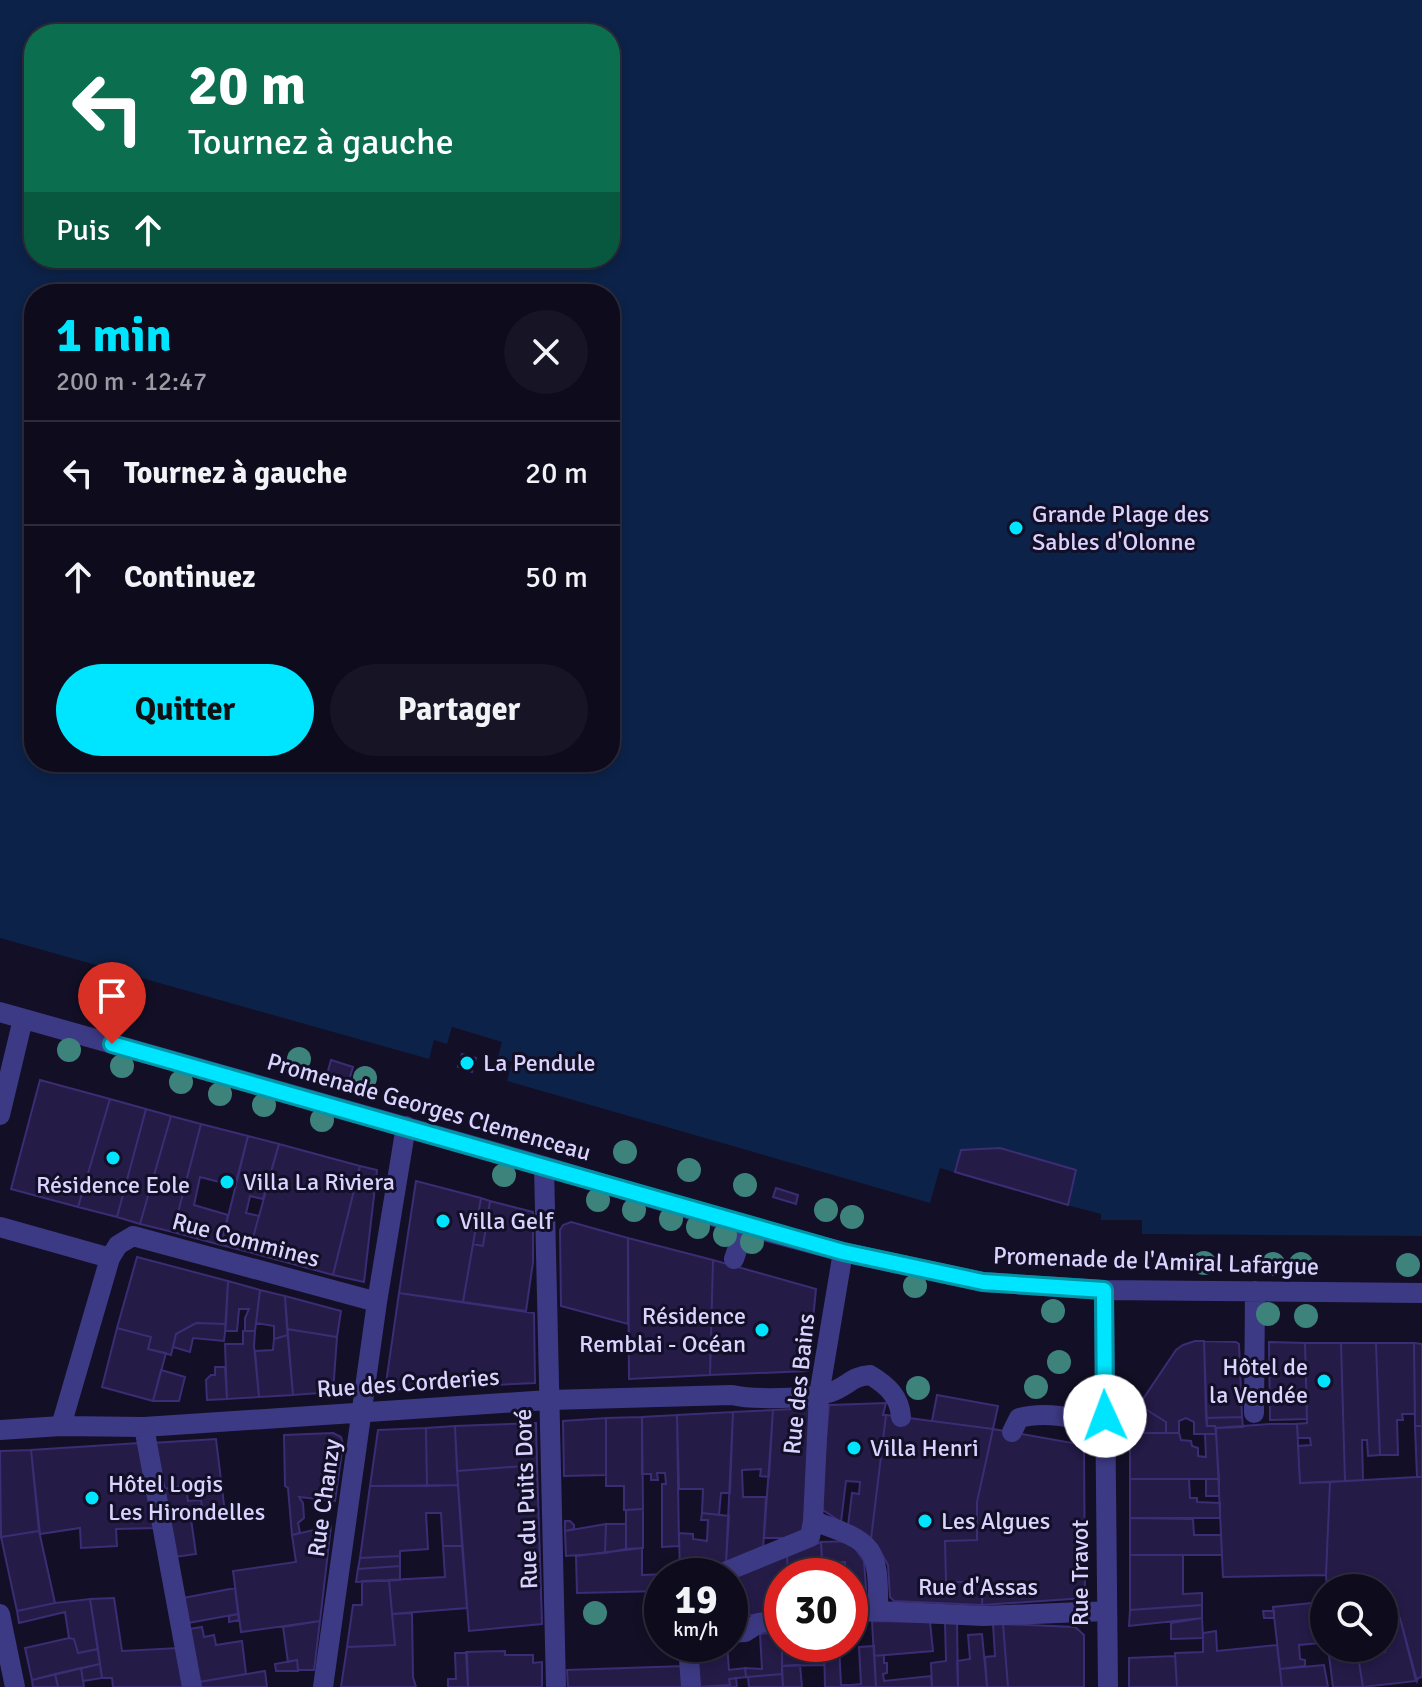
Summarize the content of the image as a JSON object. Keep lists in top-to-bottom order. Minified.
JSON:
{"streets":{"street":["Promenade Georges Clemenceau","Rue Commines","Promenade de l'Amiral Lafargue","Rue des Corderies","Rue des Bains","Rue Chanzy","Rue du Puits Doré","Rue Travot","Rue d'Assas"]},"crossings":[["Promenade Georges Clemenceau","Promenade de l'Amiral Lafargue"],["Promenade Georges Clemenceau","Rue des Bains"],["Promenade Georges Clemenceau","Rue Chanzy"],["Promenade Georges Clemenceau","Rue du Puits Doré"],["Rue Commines","Rue Chanzy"],["Promenade de l'Amiral Lafargue","Rue des Bains"],["Promenade de l'Amiral Lafargue","Rue Travot"],["Rue des Corderies","Rue des Bains"],["Rue des Corderies","Rue Chanzy"],["Rue des Corderies","Rue du Puits Doré"],["Rue Travot","Rue d'Assas"]],"places":["Grande Plage des Sables d'Olonne","La Pendule","Résidence Eole","Villa La Riviera","Villa Gelf","Résidence Remblai - Océan","Hôtel de la Vendée","Villa Henri","Hôtel Logis Les Hirondelles","Les Algues"],"page":{"turn":["20 m","Tournez à gauche"],"then":"Puis","heading":["1 min","200 m · 12:47"],"list":[{"name":"Tournez à gauche","value":"20 m"},{"name":"Continuez","value":"50 m"}],"buttons":["Quitter","Partager"],"speed":"19 km/h","limit":"30"}}
